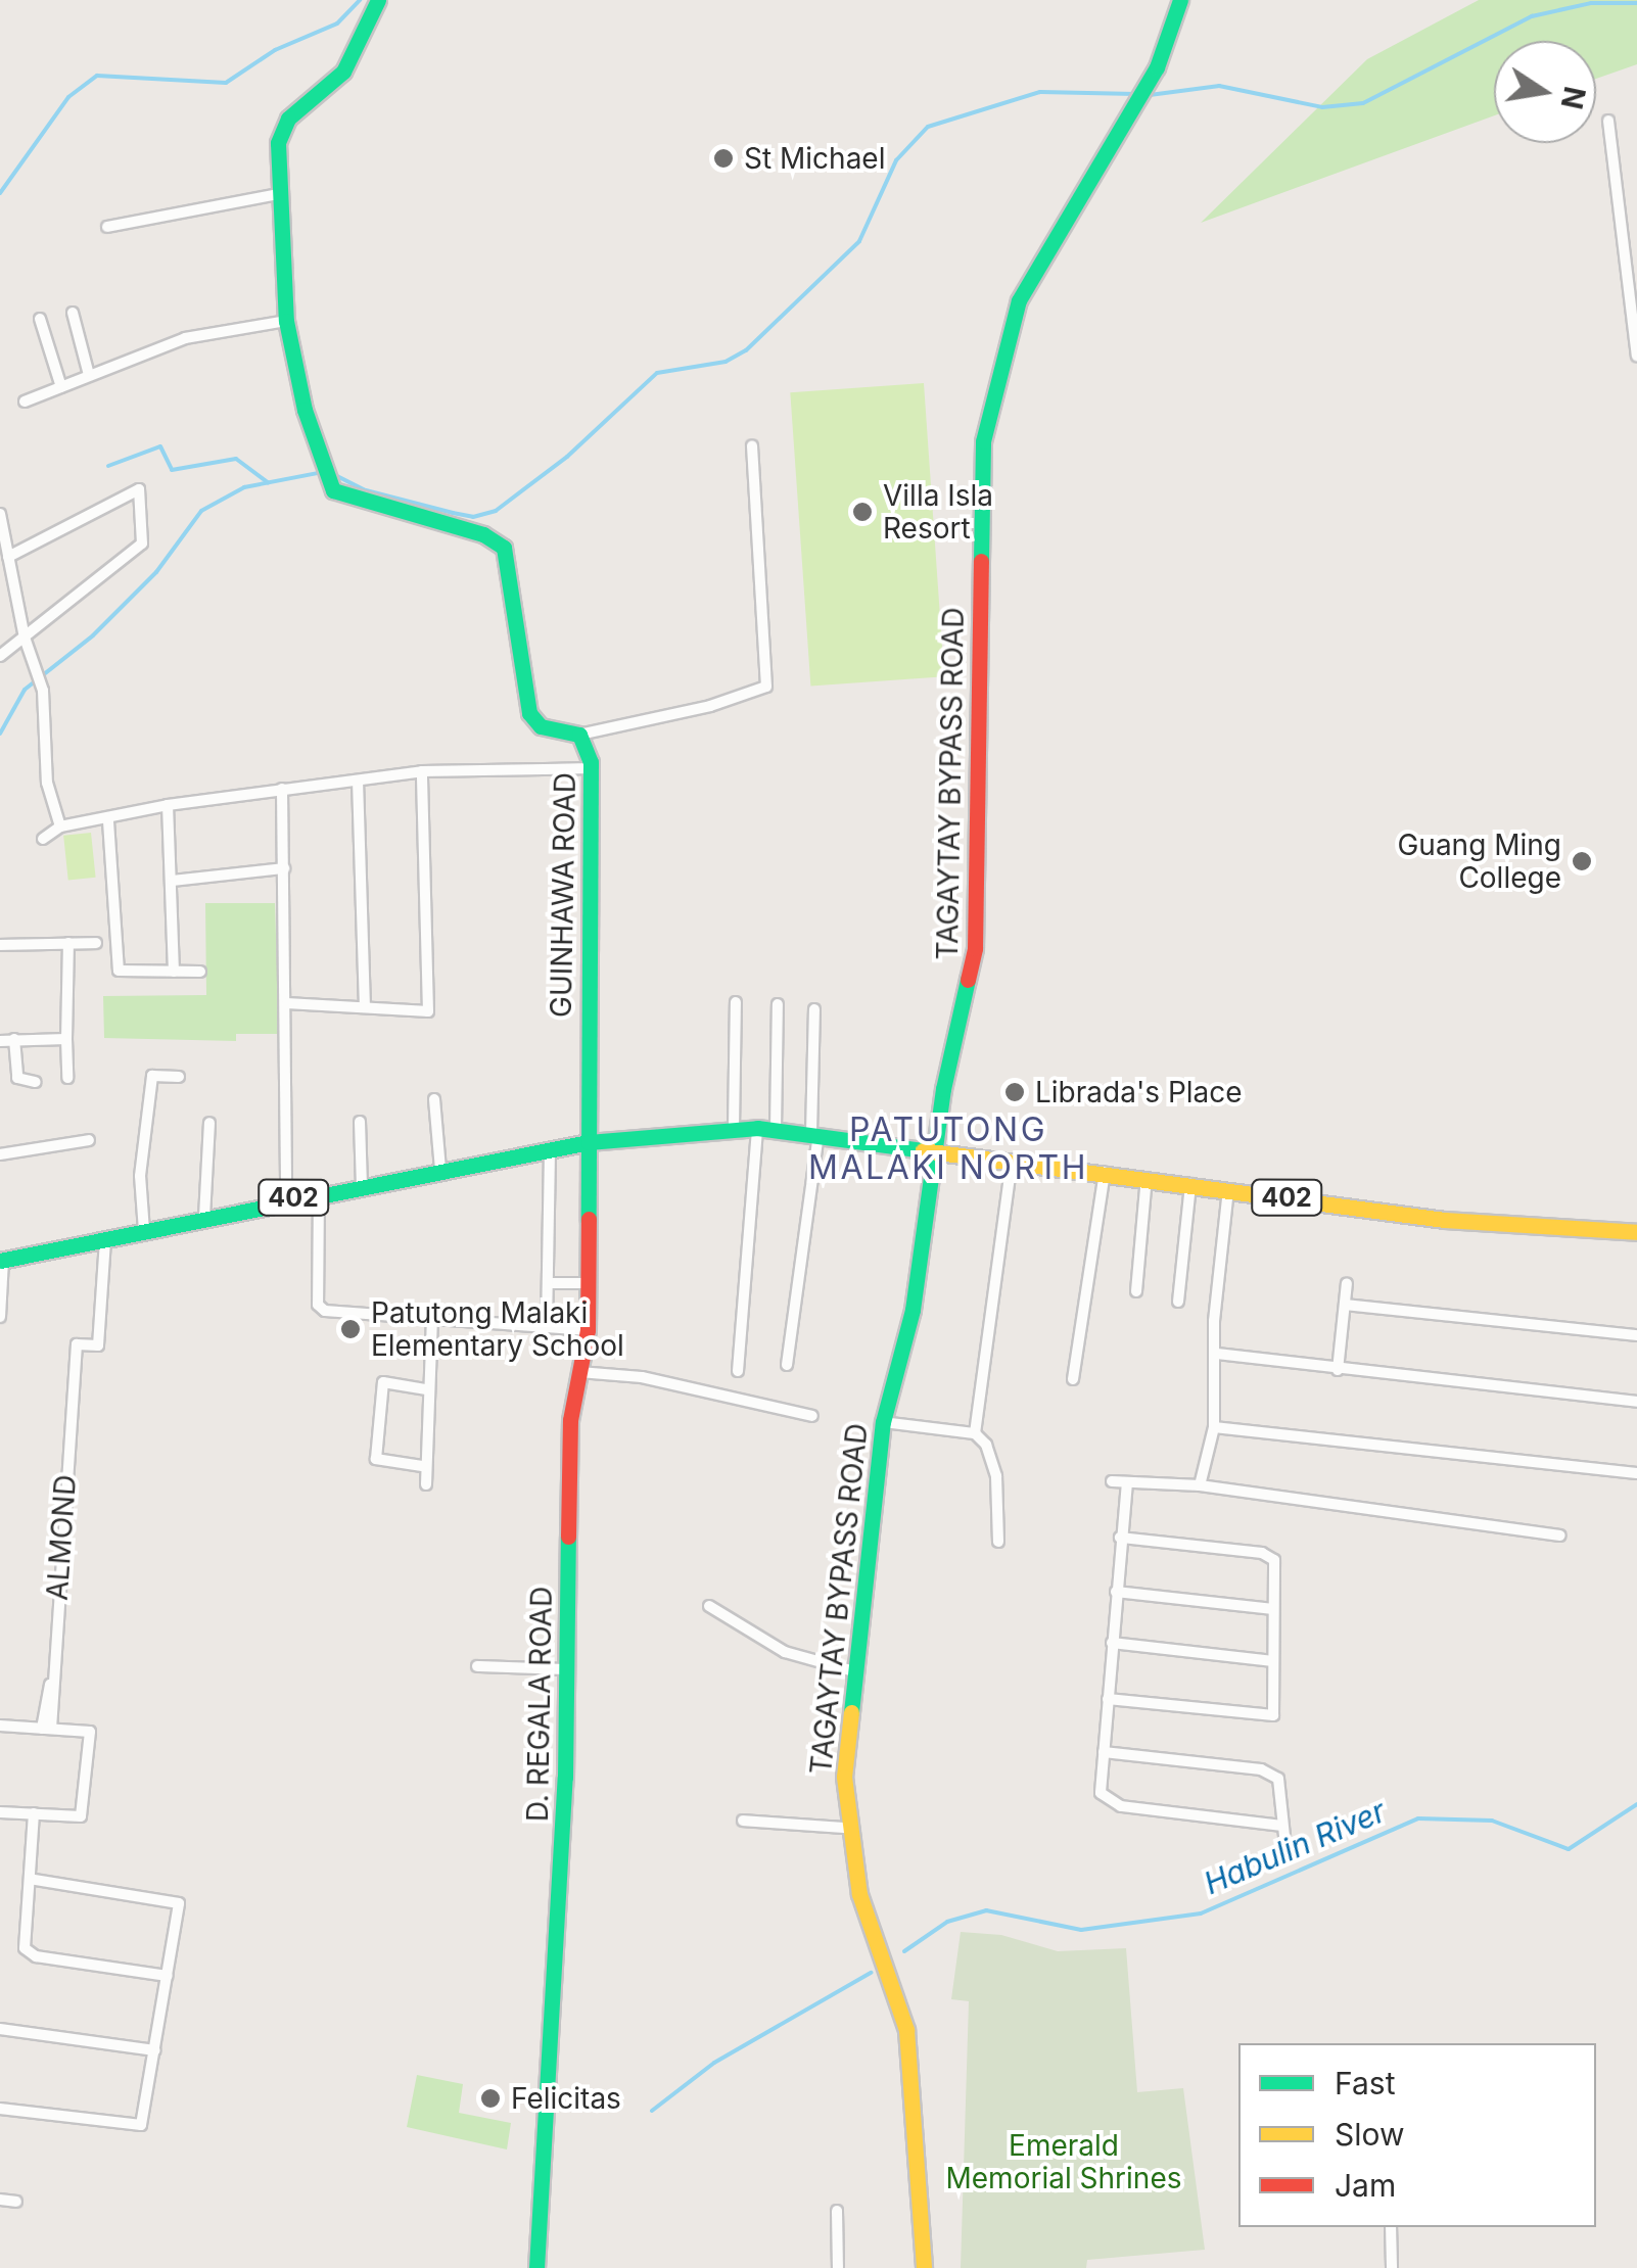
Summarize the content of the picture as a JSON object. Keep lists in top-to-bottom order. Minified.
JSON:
{"streets":{"main road":["TAGAYTAY BYPASS ROAD","GUINHAWA ROAD","402","D. REGALA ROAD"],"street":["ALMOND"]},"crossings":[["TAGAYTAY BYPASS ROAD","402"],["GUINHAWA ROAD","402"],["GUINHAWA ROAD","D. REGALA ROAD"],["402","ALMOND"],["402","D. REGALA ROAD"]],"districts":["PATUTONG MALAKI NORTH"],"water":["Habulin River"],"parks":["Emerald Memorial Shrines"],"places":["St Michael","Villa Isla Resort","Guang Ming College","Librada's Place","Patutong Malaki Elementary School","Felicitas"],"legend":["Fast","Slow","Jam"],"north":"right"}
